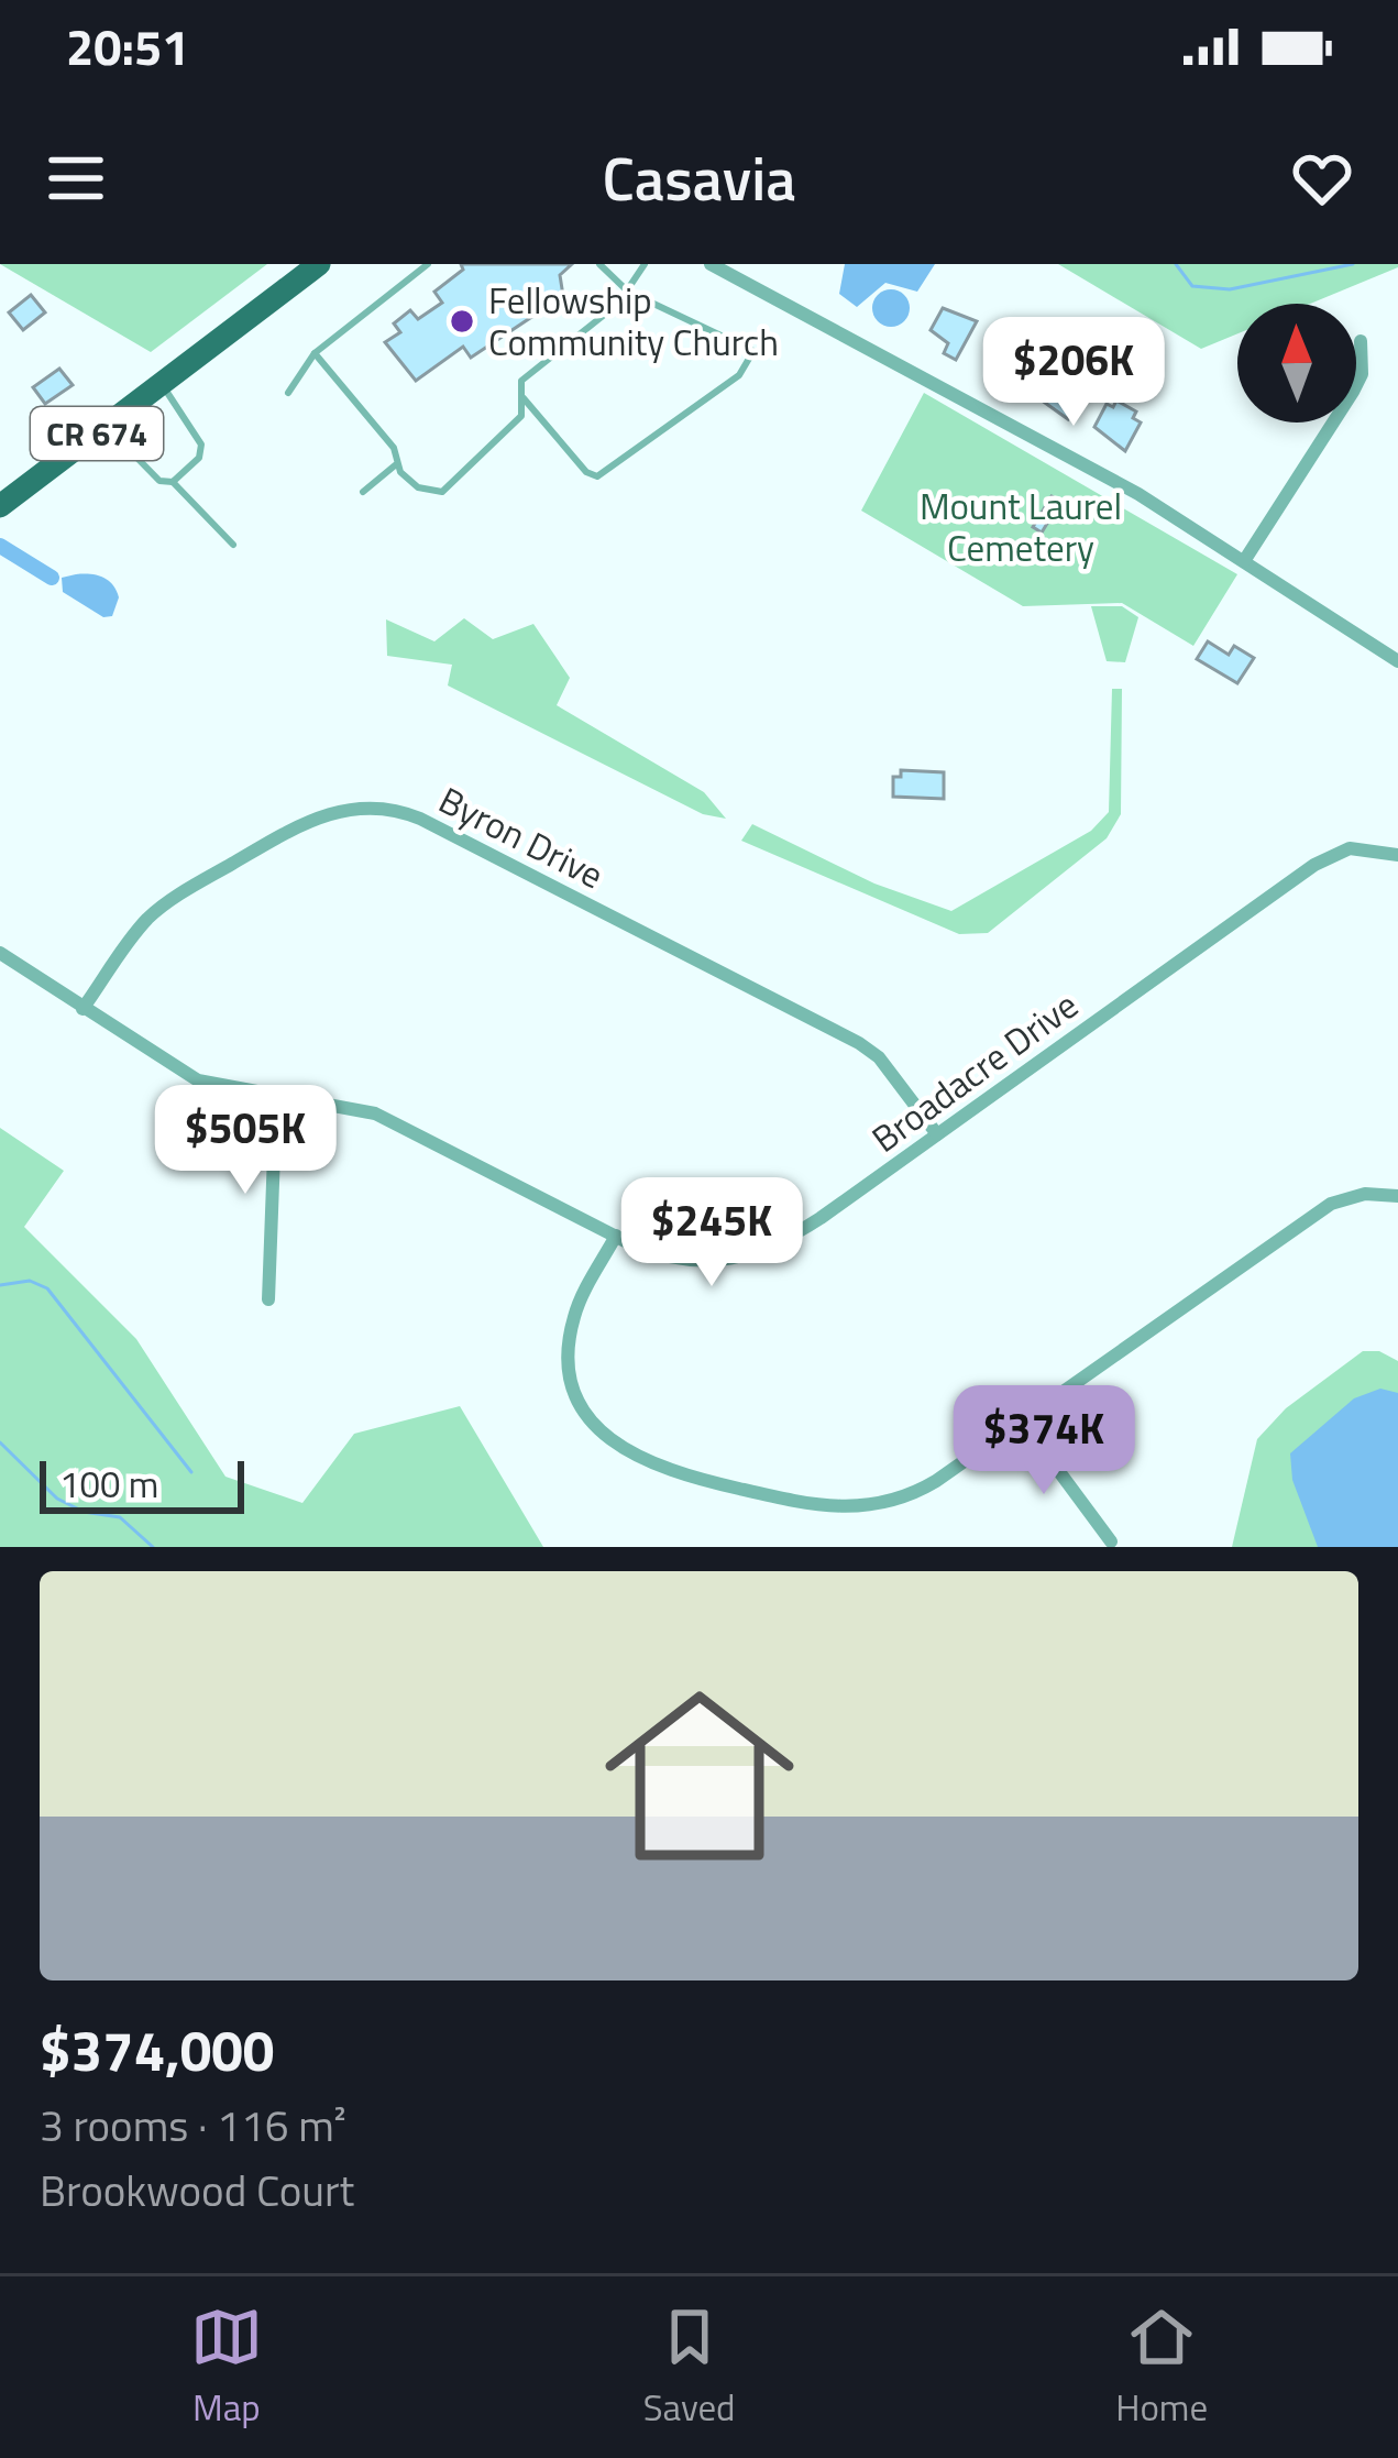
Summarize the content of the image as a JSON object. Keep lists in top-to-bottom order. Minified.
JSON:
{"streets":{"main road":["CR 674"],"street":["Byron Drive","Broadacre Drive"]},"crossings":[["Byron Drive","Broadacre Drive"]],"parks":["Mount Laurel Cemetery"],"places":["Fellowship Community Church"],"scale_bar":"100 m","north":"top","page":{"status":"20:51","header":"Casavia","price":["$206K","$505K","$245K","$374K"],"scale":"100 m","list":[{"name":"$374,000","note":"3 rooms · 116 m² · Brookwood Court"}],"tabs":["Map","Saved","Home"]}}
